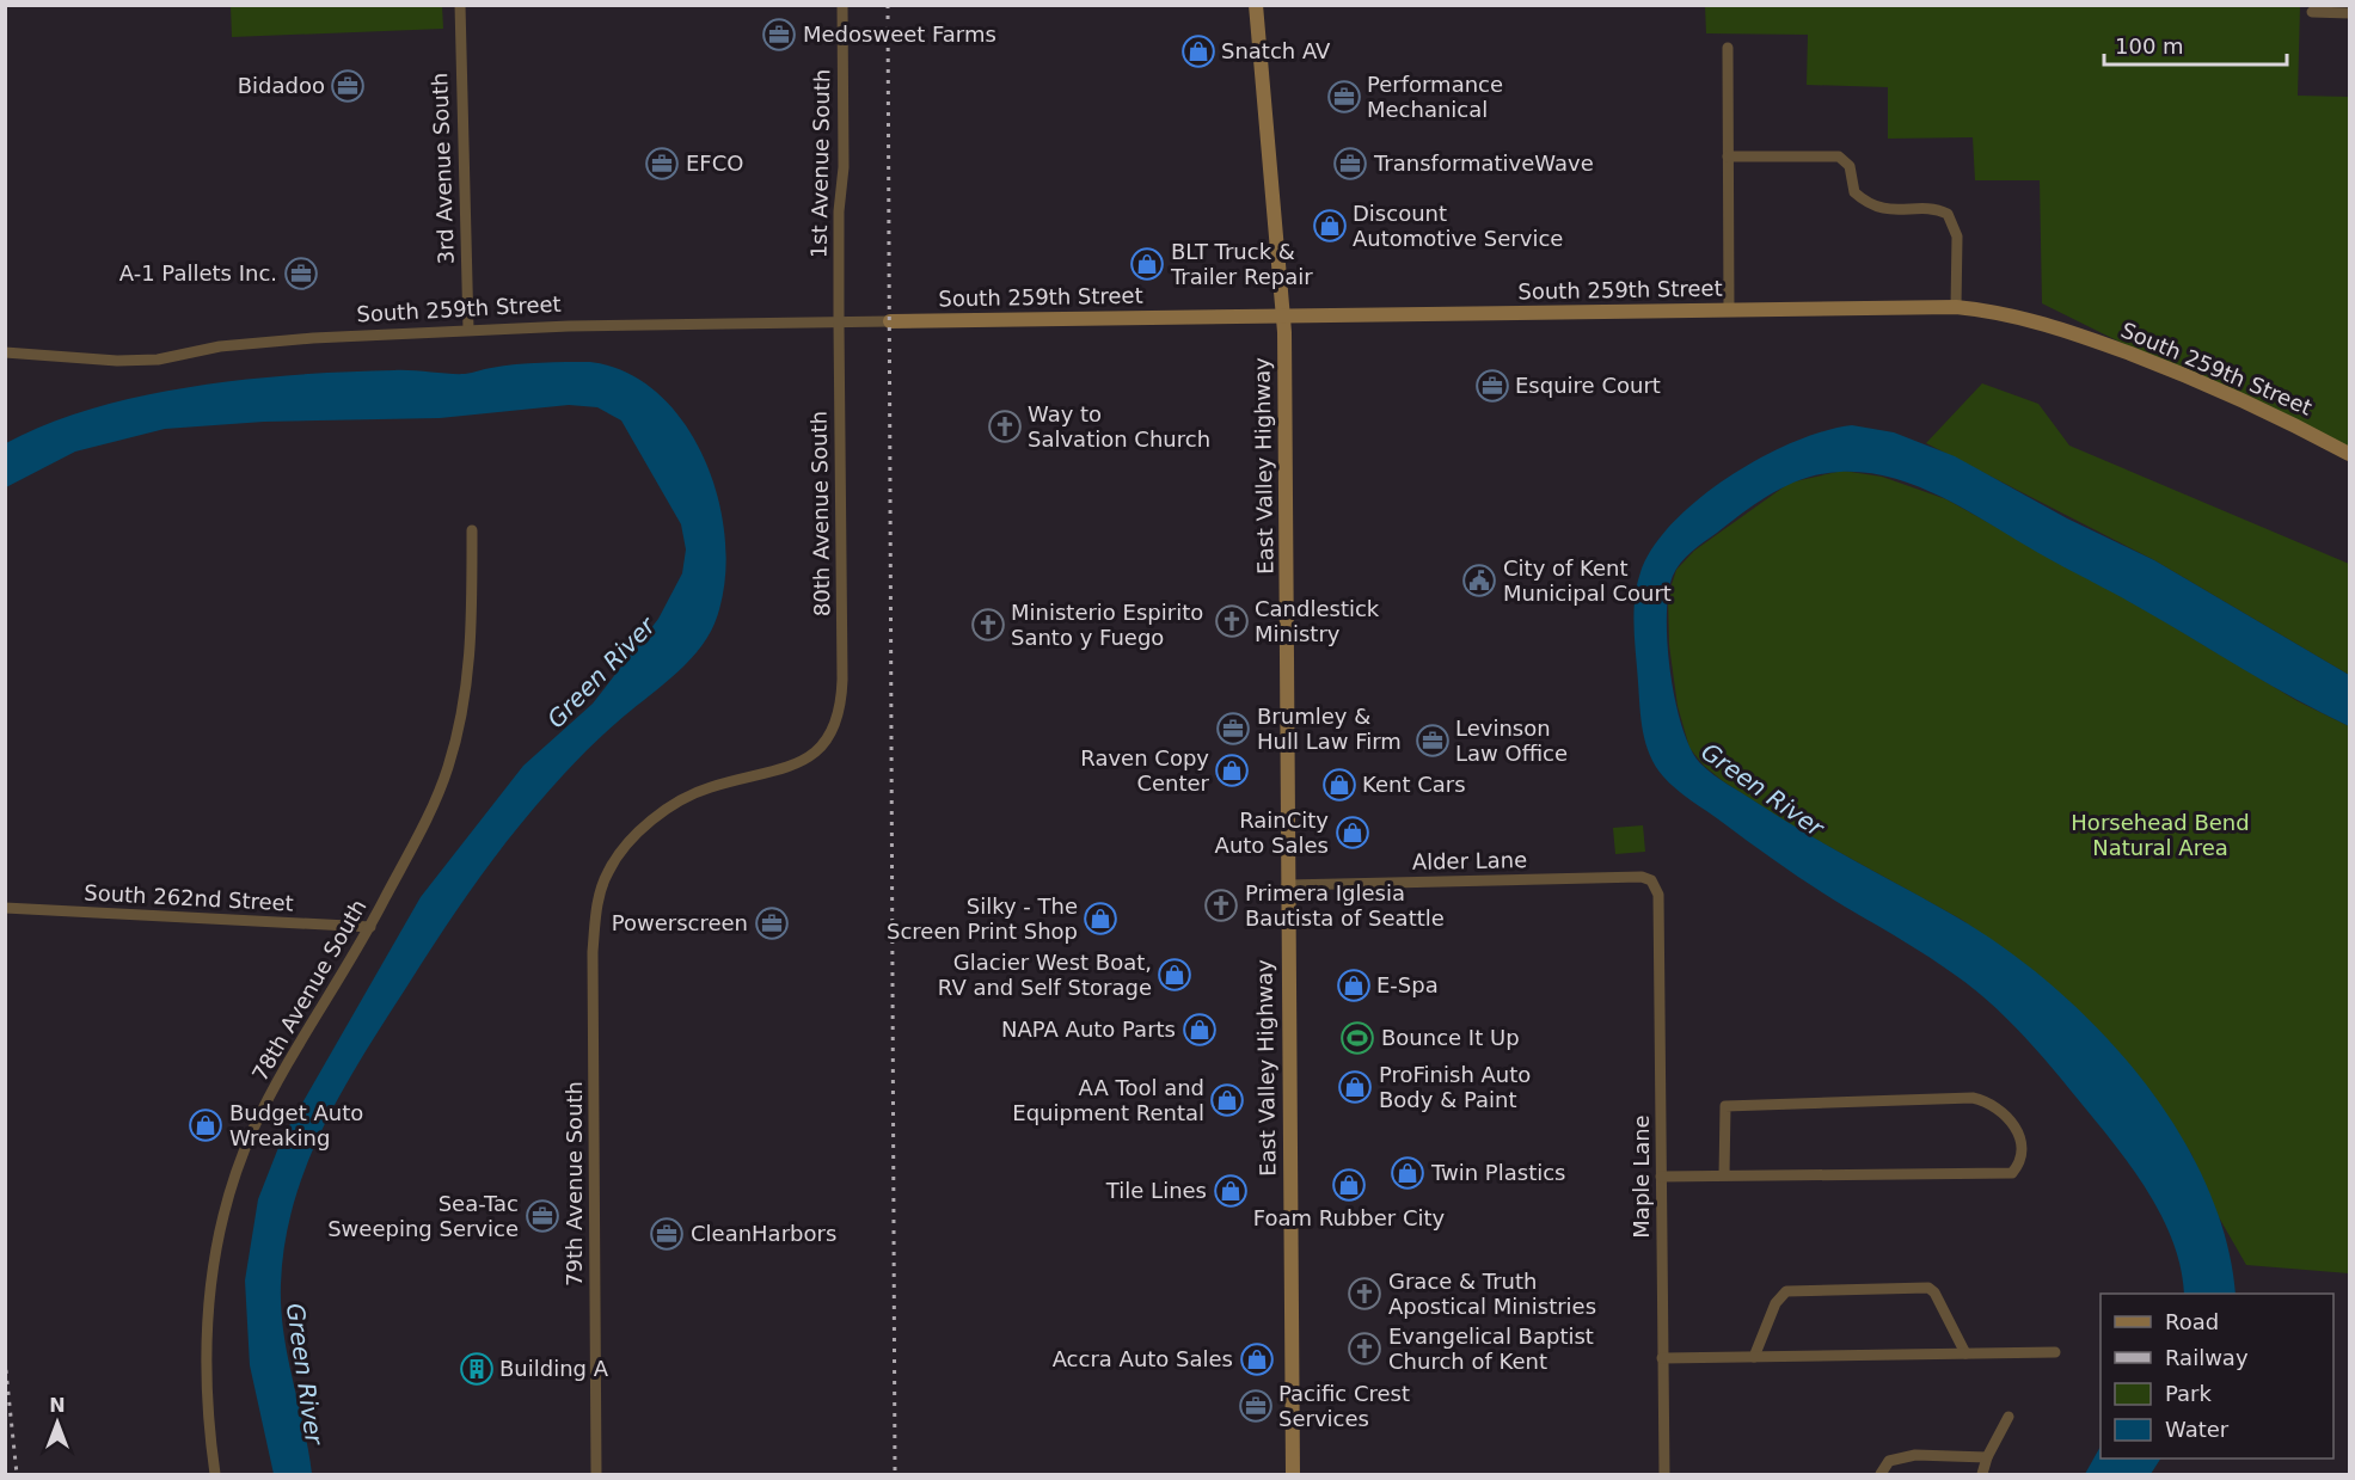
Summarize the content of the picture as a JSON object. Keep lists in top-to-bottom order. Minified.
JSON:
{"streets":{"street":["1st Avenue South","3rd Avenue South","South 259th Street","East Valley Highway","80th Avenue South","Alder Lane","South 262nd Street","78th Avenue South","Maple Lane","79th Avenue South"]},"crossings":[["1st Avenue South","South 259th Street"],["1st Avenue South","80th Avenue South"],["3rd Avenue South","South 259th Street"],["South 259th Street","East Valley Highway"],["South 259th Street","80th Avenue South"],["East Valley Highway","Alder Lane"],["80th Avenue South","79th Avenue South"],["Alder Lane","Maple Lane"],["South 262nd Street","78th Avenue South"]],"water":["Green River"],"parks":["Horsehead Bend Natural Area"],"places":{"office":["Medosweet Farms","Bidadoo","Performance Mechanical","EFCO","TransformativeWave","A-1 Pallets Inc.","Esquire Court","Brumley & Hull Law Firm","Levinson Law Office","Powerscreen","Sea-Tac Sweeping Service","CleanHarbors","Pacific Crest Services"],"shop":["Snatch AV","Discount Automotive Service","BLT Truck & Trailer Repair","Raven Copy Center","Kent Cars","RainCity Auto Sales","Silky - The Screen Print Shop","Glacier West Boat, RV and Self Storage","E-Spa","NAPA Auto Parts","ProFinish Auto Body & Paint","AA Tool and Equipment Rental","Budget Auto Wreaking","Twin Plastics","Foam Rubber City","Tile Lines","Accra Auto Sales"],"church":["Way to Salvation Church","Candlestick Ministry","Ministerio Espirito Santo y Fuego","Primera Iglesia Bautista of Seattle","Grace & Truth Apostical Ministries","Evangelical Baptist Church of Kent"],"public building":["City of Kent Municipal Court"],"sports":["Bounce It Up"],"building":["Building A"]},"legend":["Road","Railway","Park","Water"],"scale_bar":"100 m","north":"top"}
